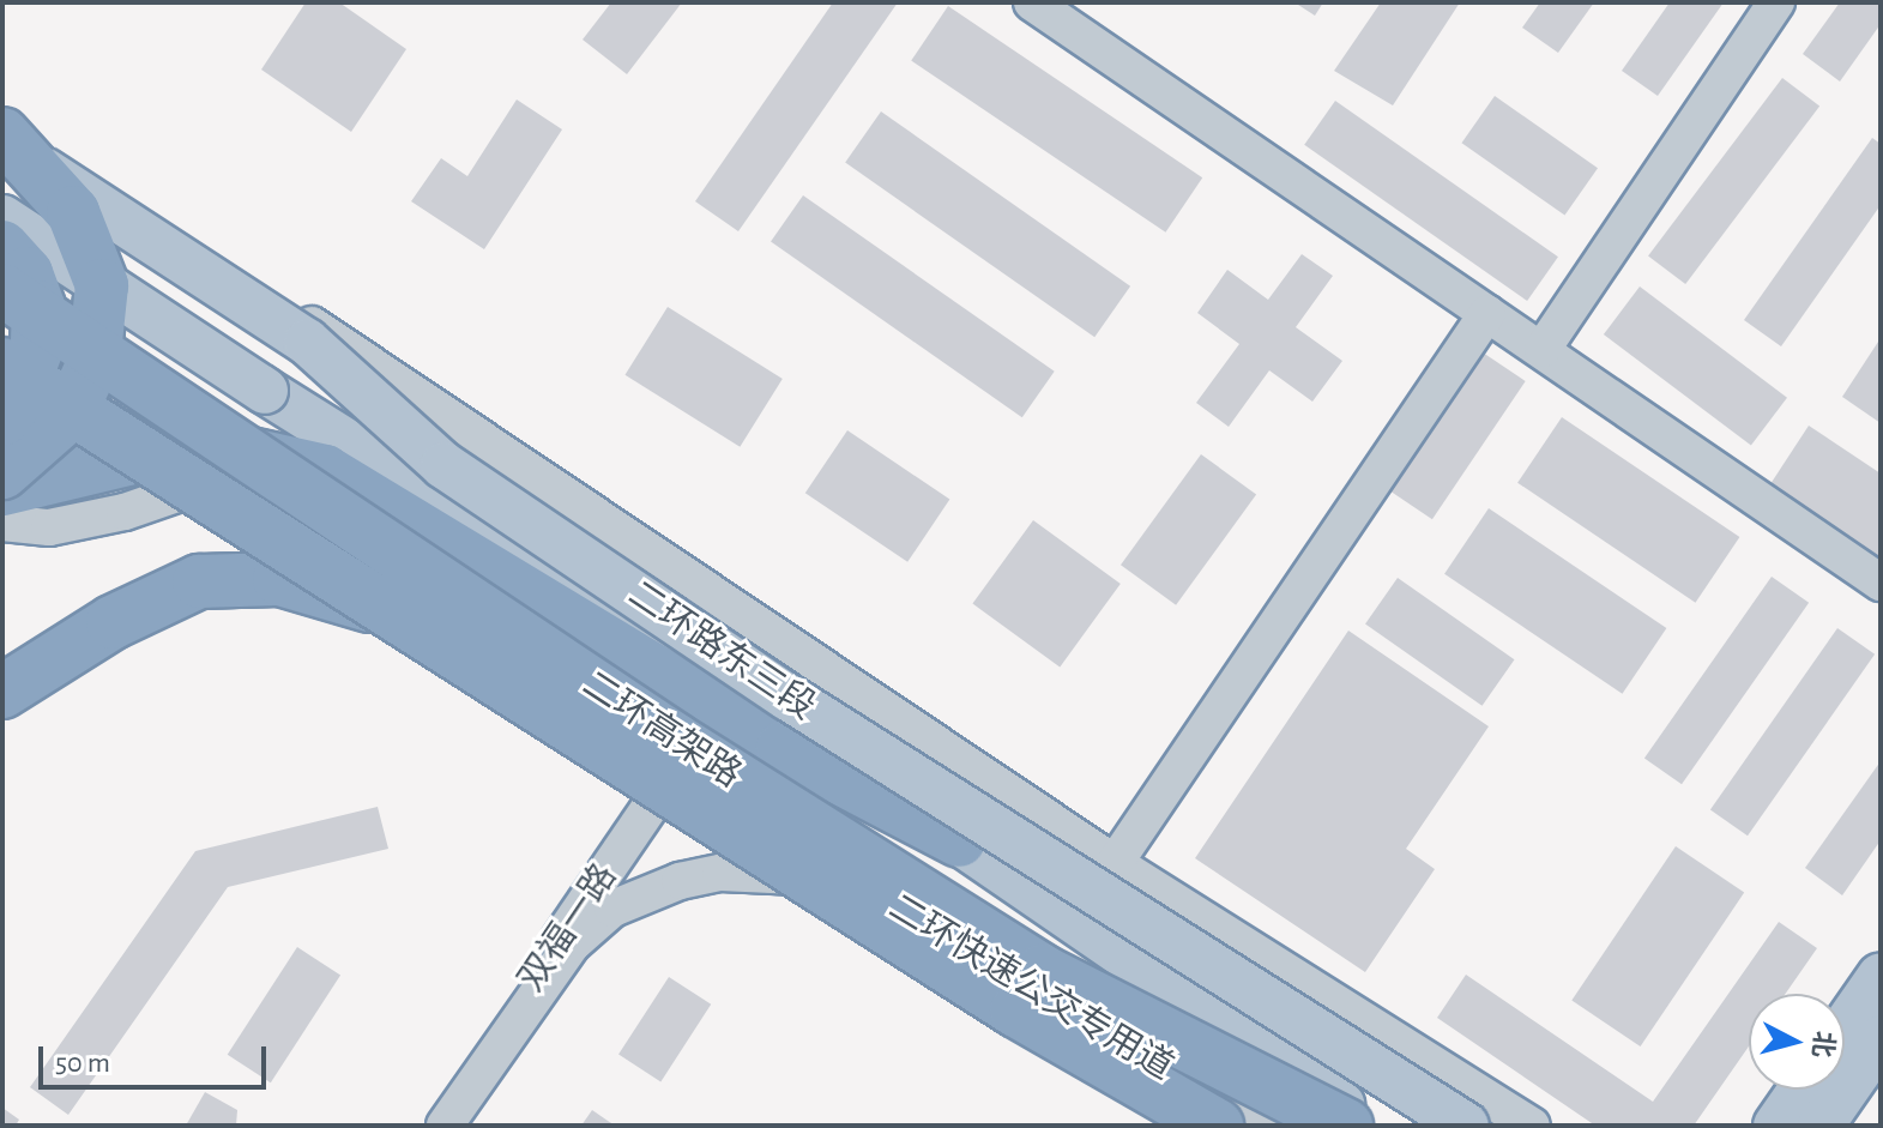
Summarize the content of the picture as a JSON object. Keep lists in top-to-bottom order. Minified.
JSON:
{"streets":{"highway":["二环高架路"],"main road":["二环路东三段"],"street":["双福一路","二环快速公交专用道"]},"scale_bar":"50 m","north":"right"}
